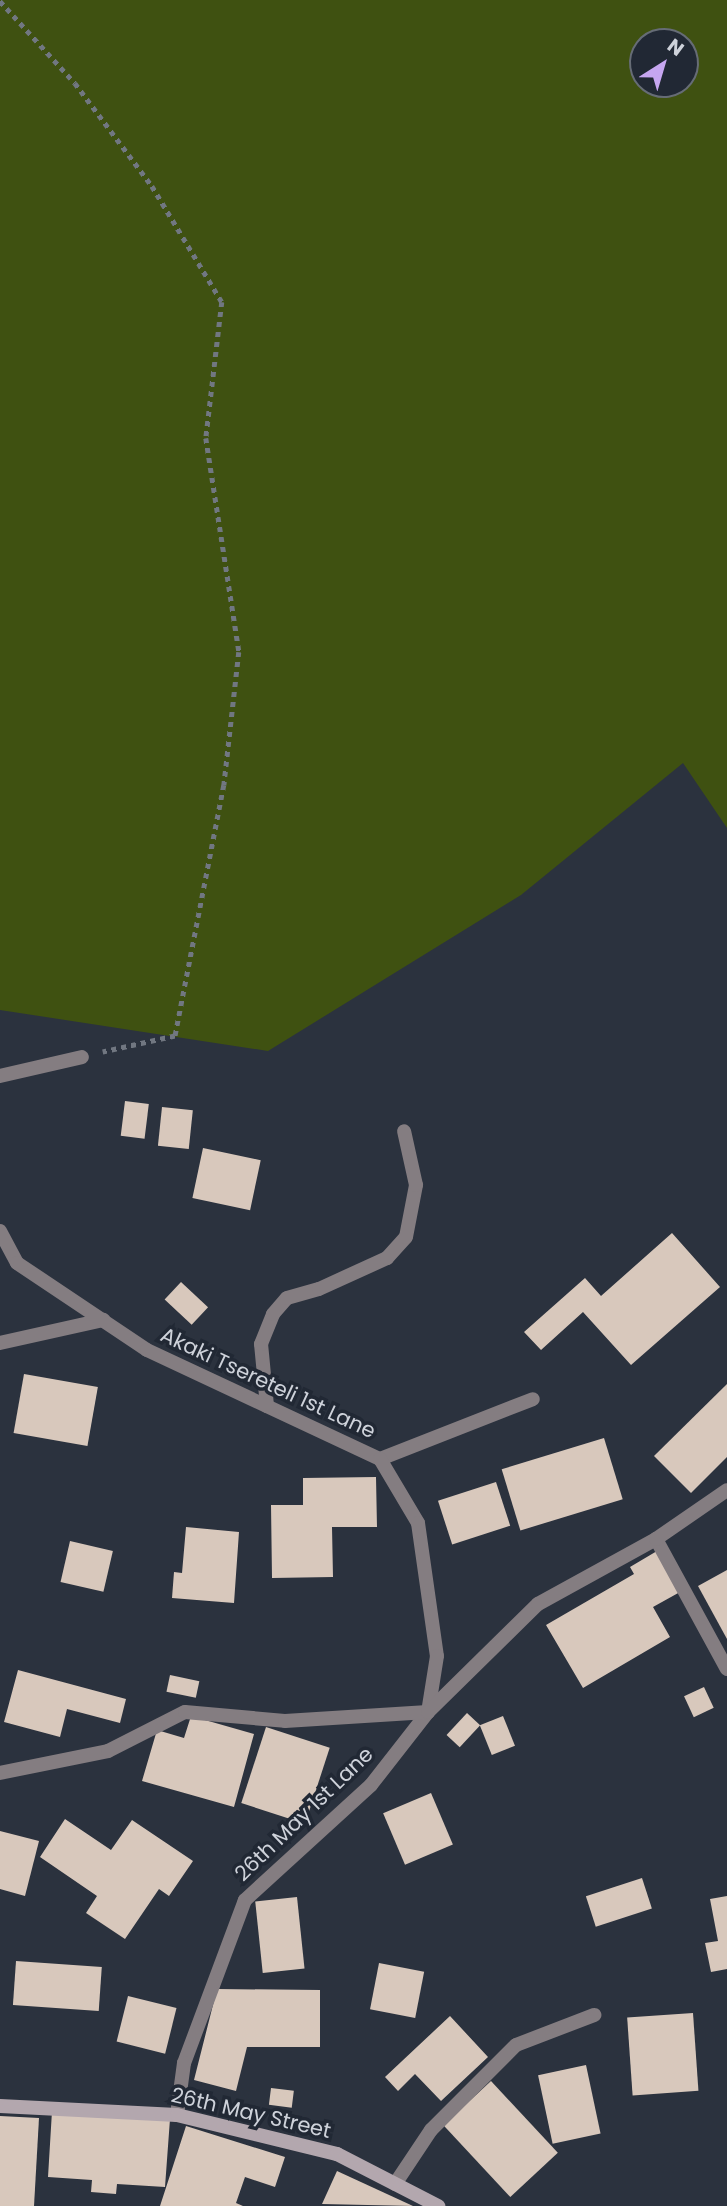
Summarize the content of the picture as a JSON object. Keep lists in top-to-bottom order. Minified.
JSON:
{"streets":{"main road":["26th May Street"],"street":["Akaki Tsereteli 1st Lane","26th May 1st Lane"]},"crossings":[["Akaki Tsereteli 1st Lane","26th May 1st Lane"],["26th May 1st Lane","26th May Street"]],"north":"top right"}
